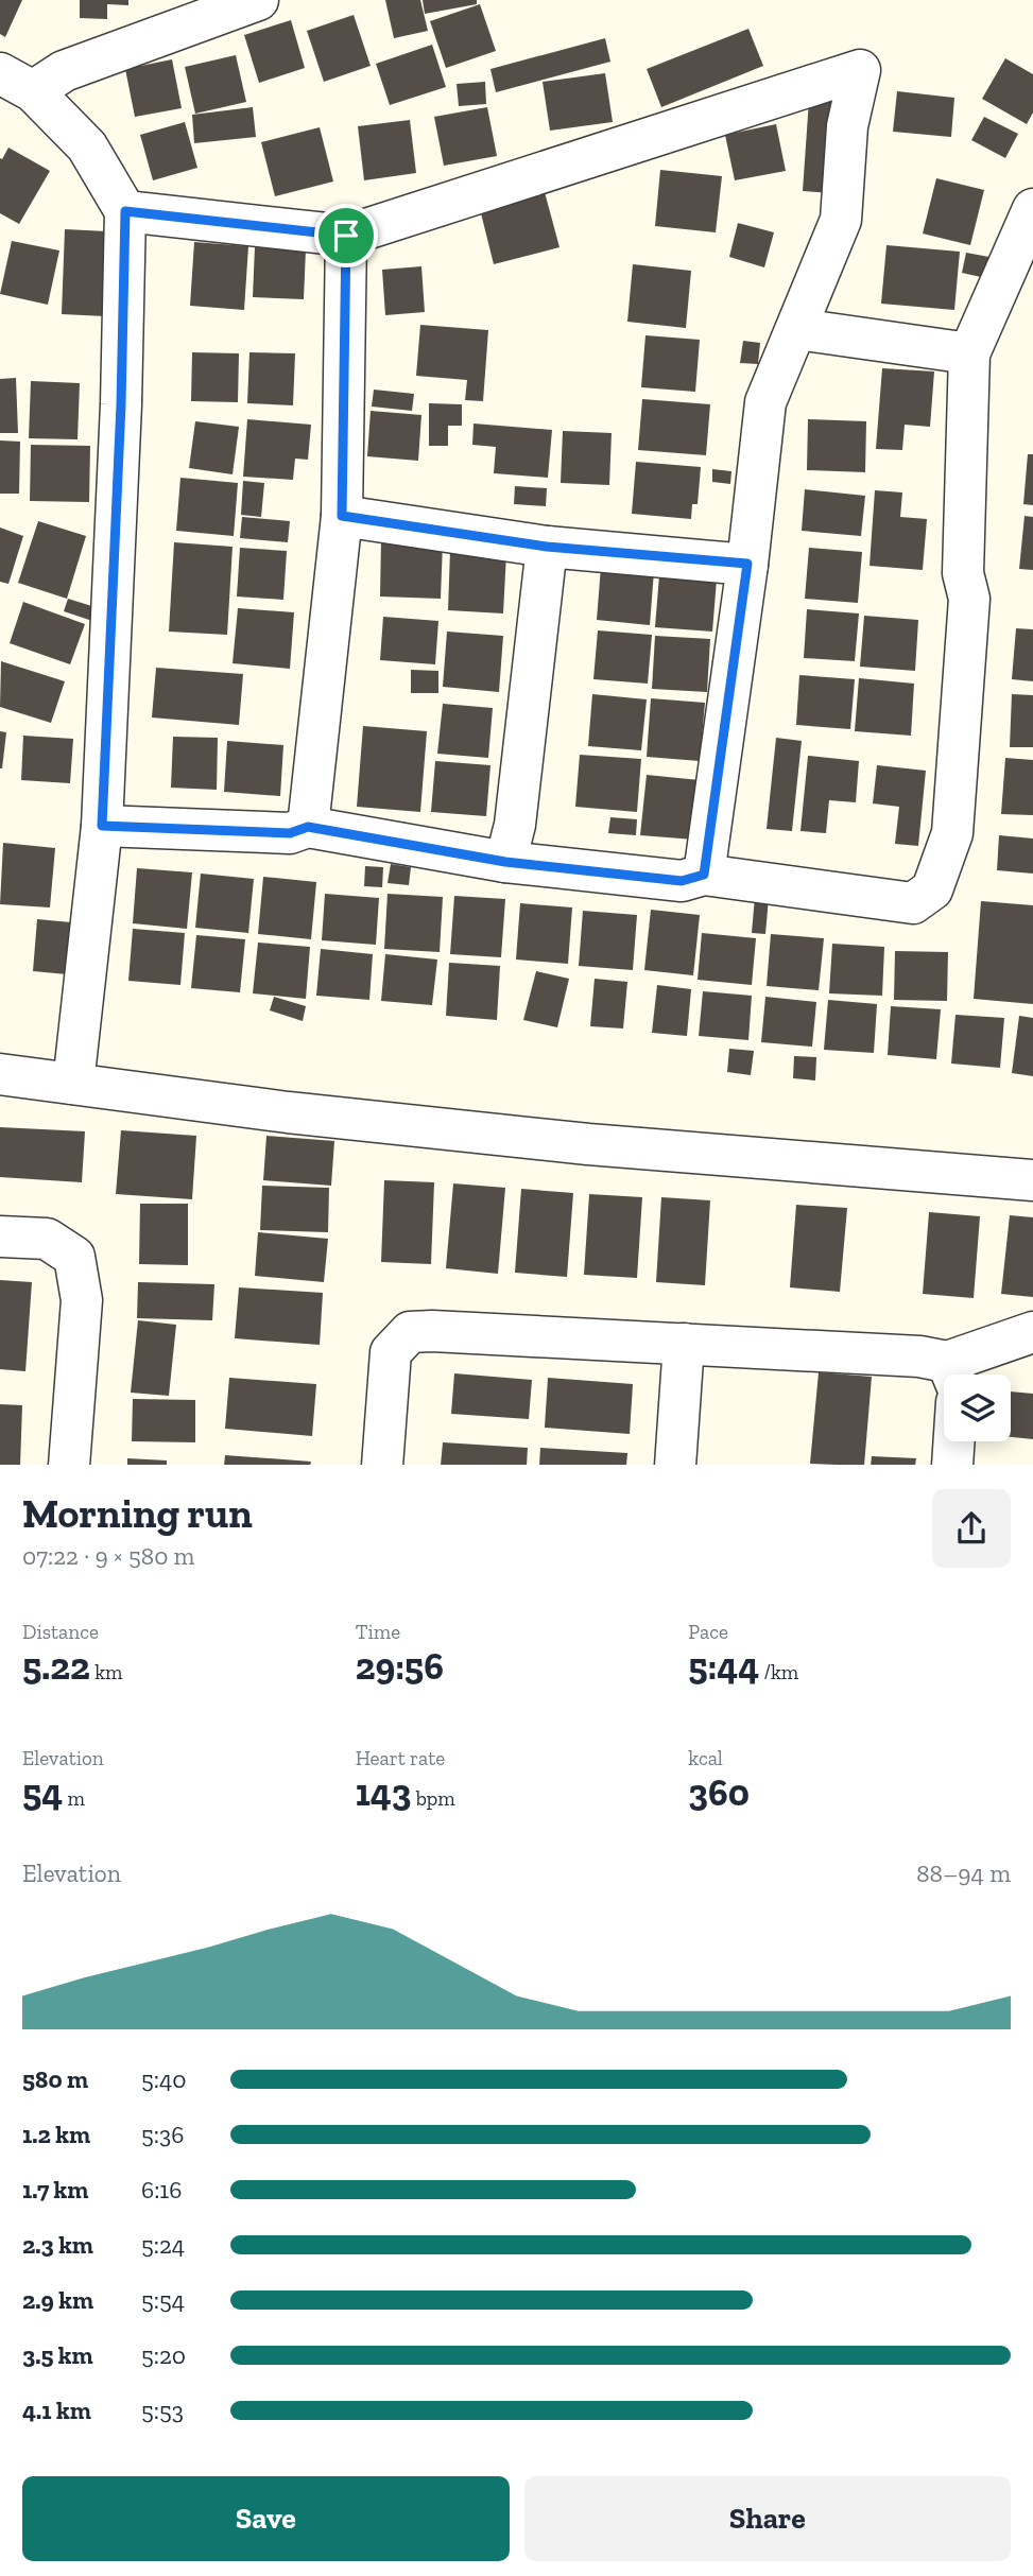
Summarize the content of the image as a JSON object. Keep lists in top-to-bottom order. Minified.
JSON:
{"page":{"heading":["Morning run","07:22 · 9 × 580 m"],"stats":[["Distance","5.22 km"],["Time","29:56"],["Pace","5:44 /km"],["Elevation","54 m"],["Heart rate","143 bpm"],["kcal","360"]],"chart":["Elevation","88–94 m"],"list":[{"name":"580 m","note":"5:40"},{"name":"1.2 km","note":"5:36"},{"name":"1.7 km","note":"6:16"},{"name":"2.3 km","note":"5:24"},{"name":"2.9 km","note":"5:54"},{"name":"3.5 km","note":"5:20"},{"name":"4.1 km","note":"5:53"}],"buttons":["Save","Share"]}}
